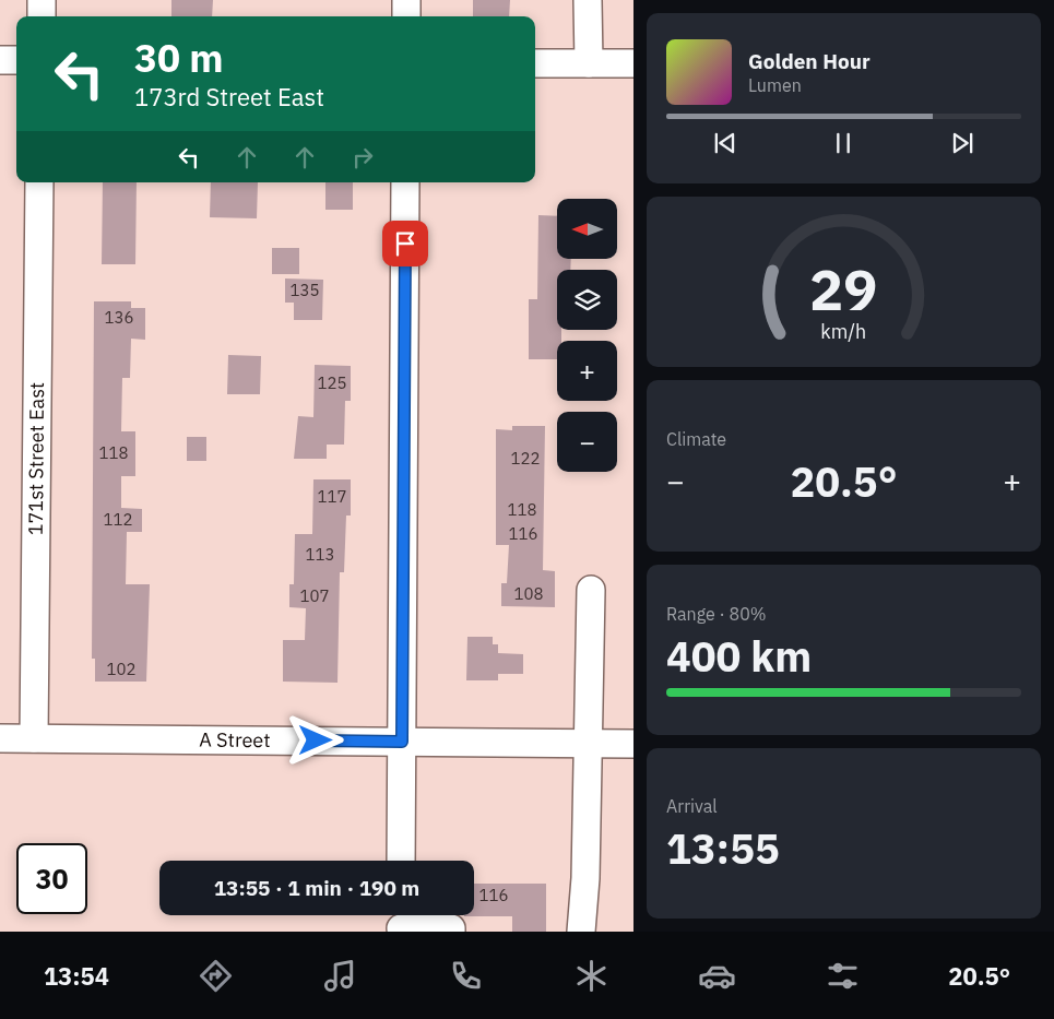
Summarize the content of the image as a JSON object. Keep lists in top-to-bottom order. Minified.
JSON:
{"streets":{"street":["171st Street East","A Street"]},"crossings":[["171st Street East","A Street"]],"house_numbers":["135","136","125","118","122","117","118","112","116","113","108","107","102","116"],"north":"left","page":{"turn":["30 m","173rd Street East"],"song":["Golden Hour","Lumen"],"map_buttons":["+","−"],"tile":["Climate",["Range · 80%","400 km"],["Arrival","13:55"]],"heat":["−","20.5°","+"],"limit":"30","trip":"13:55 · 1 min · 190 m","tabs":["13:54","20.5°"],"gauge":["29","km/h"]}}
